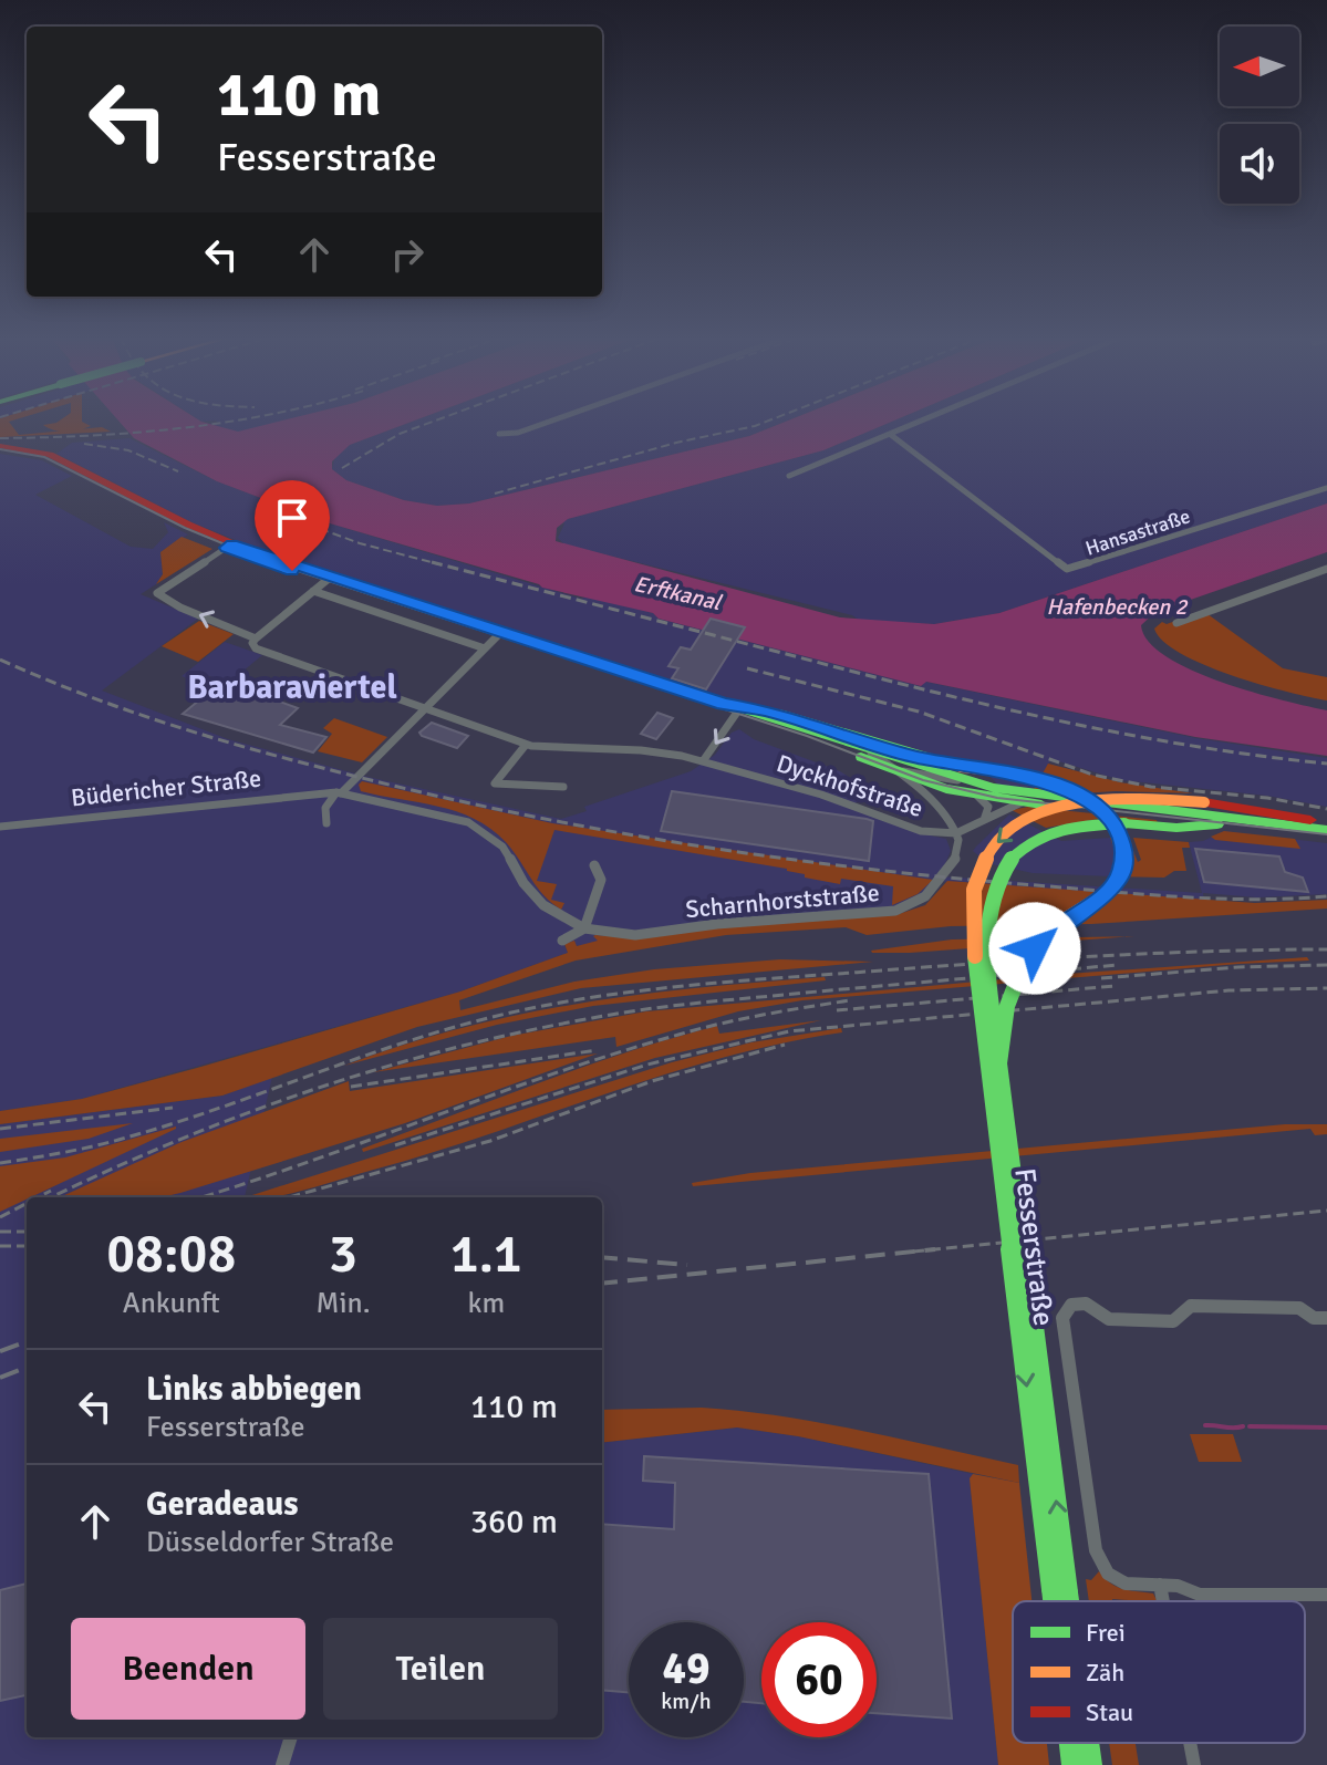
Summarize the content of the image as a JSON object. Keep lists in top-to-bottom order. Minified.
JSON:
{"streets":{"main road":["Fesserstraße"],"street":["Hansastraße","Dyckhofstraße","Büdericher Straße","Scharnhorststraße"]},"crossings":[["Dyckhofstraße","Scharnhorststraße"],["Büdericher Straße","Scharnhorststraße"]],"districts":["Barbaraviertel"],"water":["Erftkanal","Hafenbecken 2"],"legend":["Frei","Zäh","Stau"],"north":"left","page":{"turn":["110 m","Fesserstraße"],"eta":["08:08","Ankunft","3","Min.","1.1","km"],"list":[{"name":"Links abbiegen","note":"Fesserstraße","value":"110 m"},{"name":"Geradeaus","note":"Düsseldorfer Straße","value":"360 m"}],"buttons":["Beenden","Teilen"],"speed":"49 km/h","limit":"60"}}
